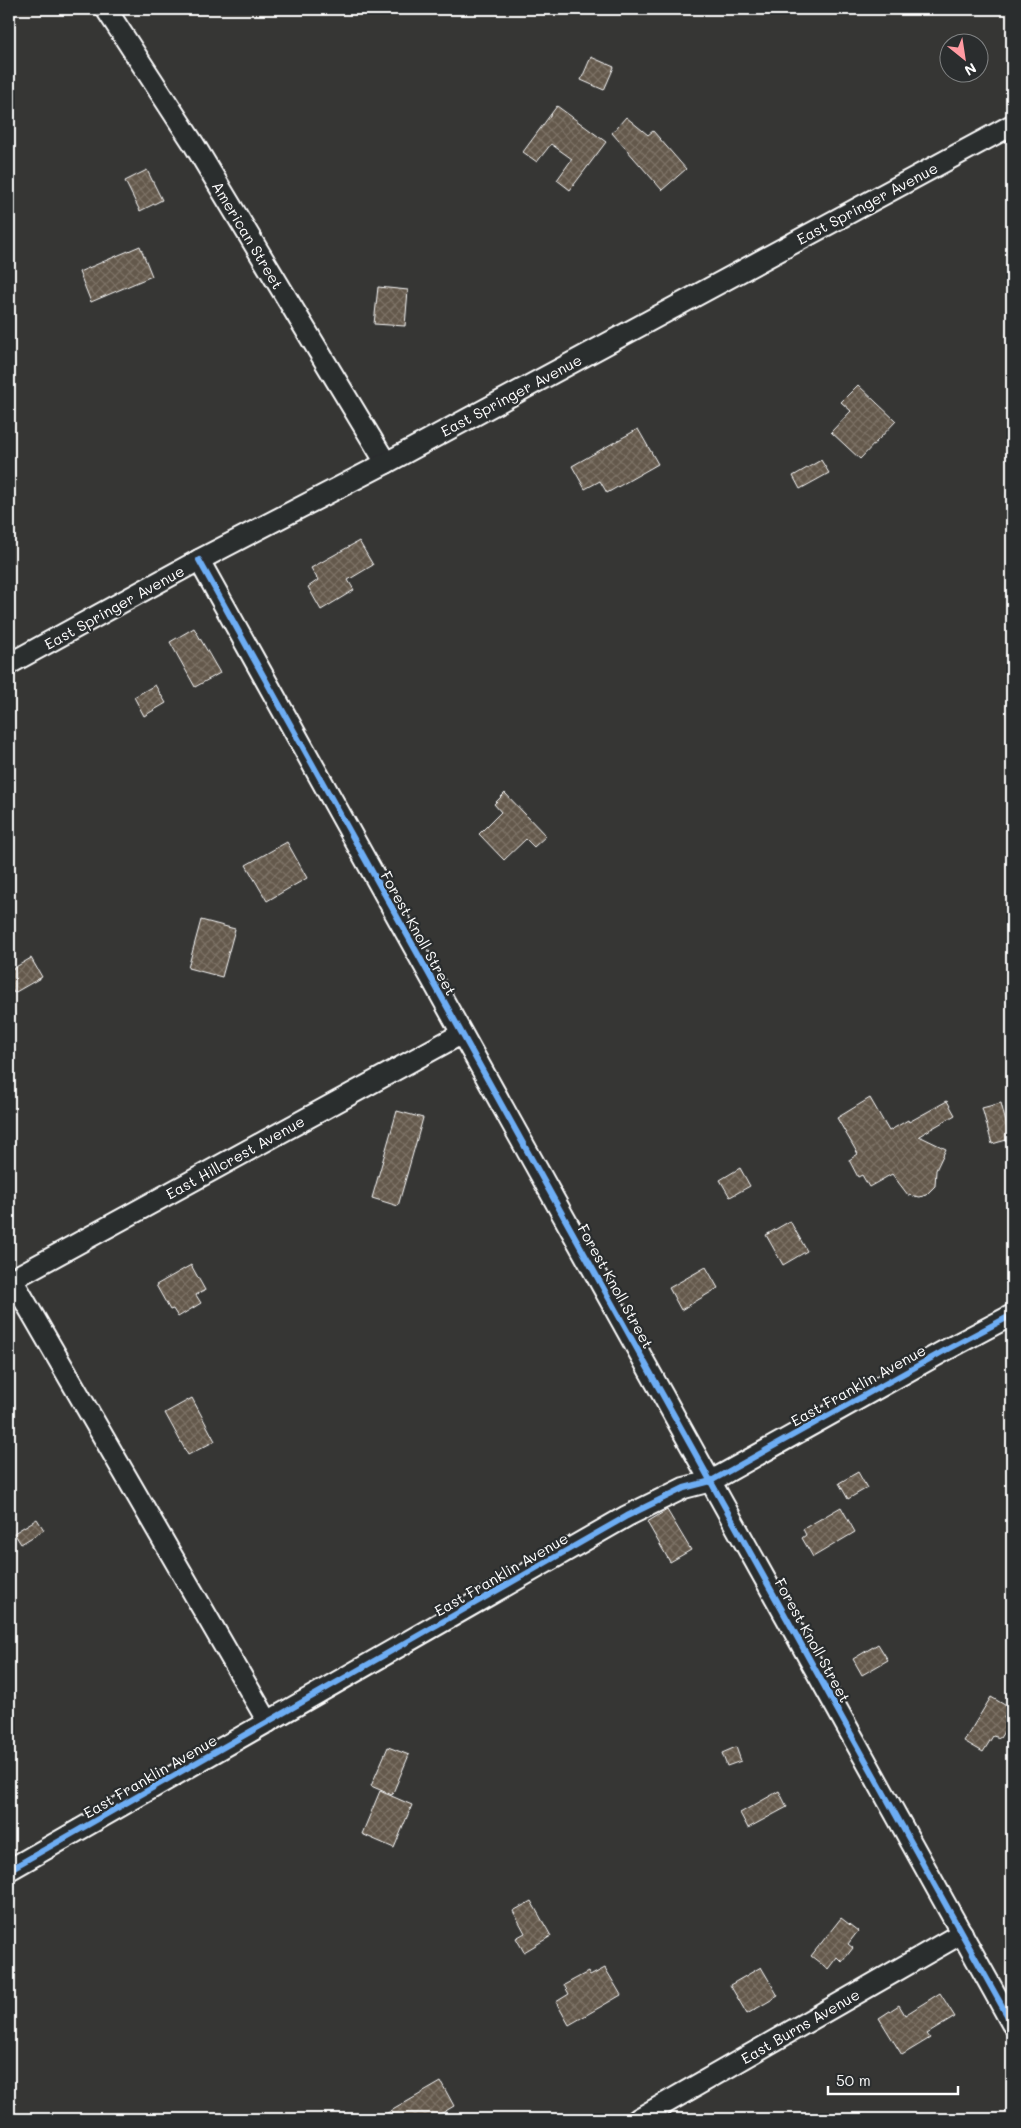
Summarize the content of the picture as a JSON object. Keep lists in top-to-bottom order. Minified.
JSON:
{"streets":{"street":["East Springer Avenue","American Street","Forest Knoll Street","East Hillcrest Avenue","East Franklin Avenue","East Burns Avenue"]},"crossings":[["East Springer Avenue","American Street"],["East Springer Avenue","Forest Knoll Street"],["Forest Knoll Street","East Hillcrest Avenue"],["Forest Knoll Street","East Franklin Avenue"],["Forest Knoll Street","East Burns Avenue"]],"scale_bar":"50 m","north":"bottom right"}
